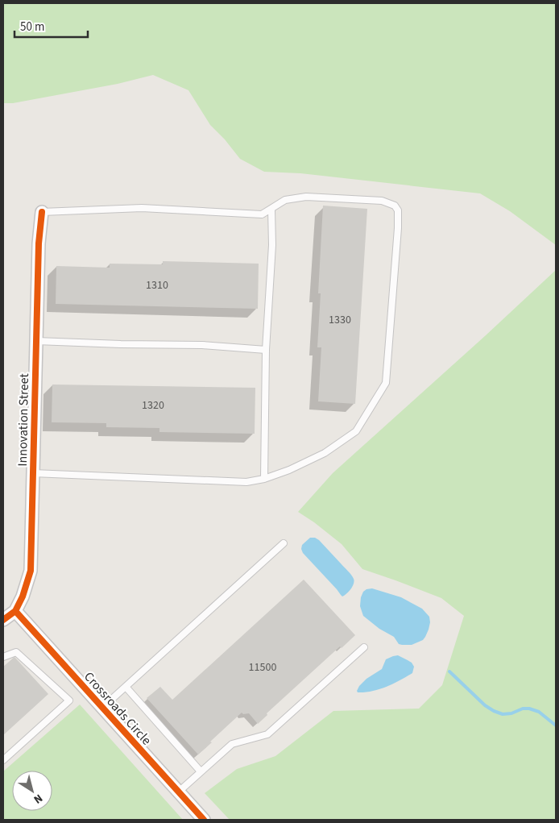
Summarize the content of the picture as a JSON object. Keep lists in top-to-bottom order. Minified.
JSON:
{"streets":{"street":["Innovation Street","Crossroads Circle"]},"crossings":[["Innovation Street","Crossroads Circle"]],"house_numbers":["1310","1330","1320","11500"],"scale_bar":"50 m","north":"bottom right"}
